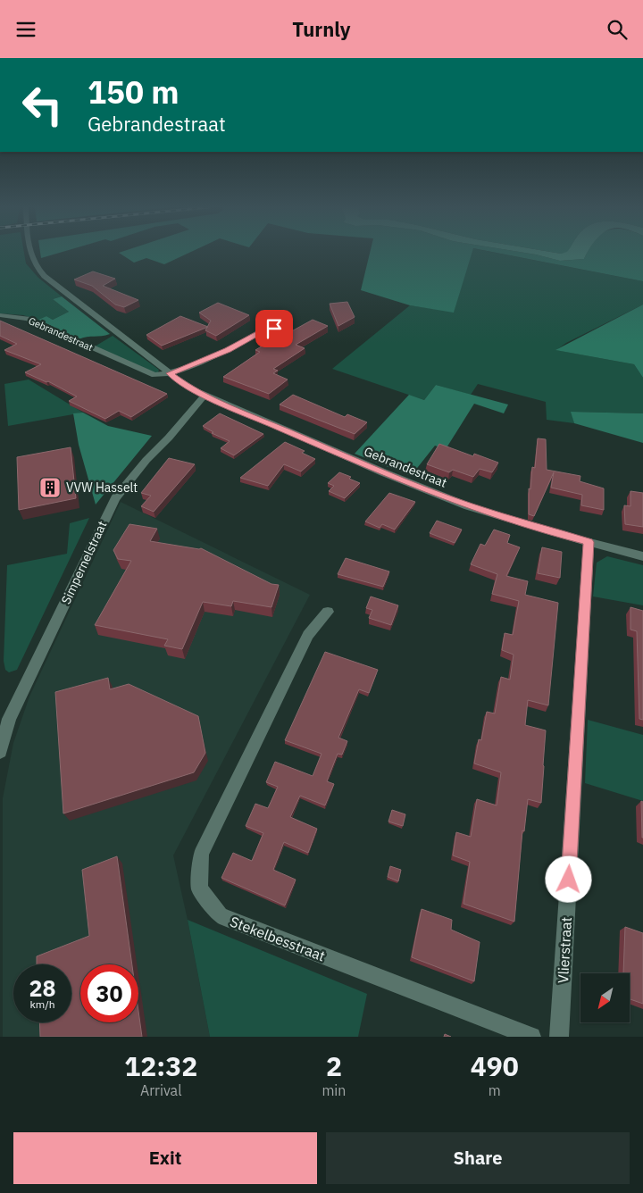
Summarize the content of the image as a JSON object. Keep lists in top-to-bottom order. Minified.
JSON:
{"streets":{"street":["Gebrandestraat","Simpernelstraat","Stekelbesstraat","Vlierstraat"]},"crossings":[["Gebrandestraat","Simpernelstraat"],["Gebrandestraat","Vlierstraat"]],"places":{"building":["VVW Hasselt"]},"north":"bottom left","page":{"header":"Turnly","turn":["150 m","Gebrandestraat"],"speed":"28 km/h","limit":"30","eta":["12:32","Arrival","2","min","490","m"],"buttons":["Exit","Share"]}}
